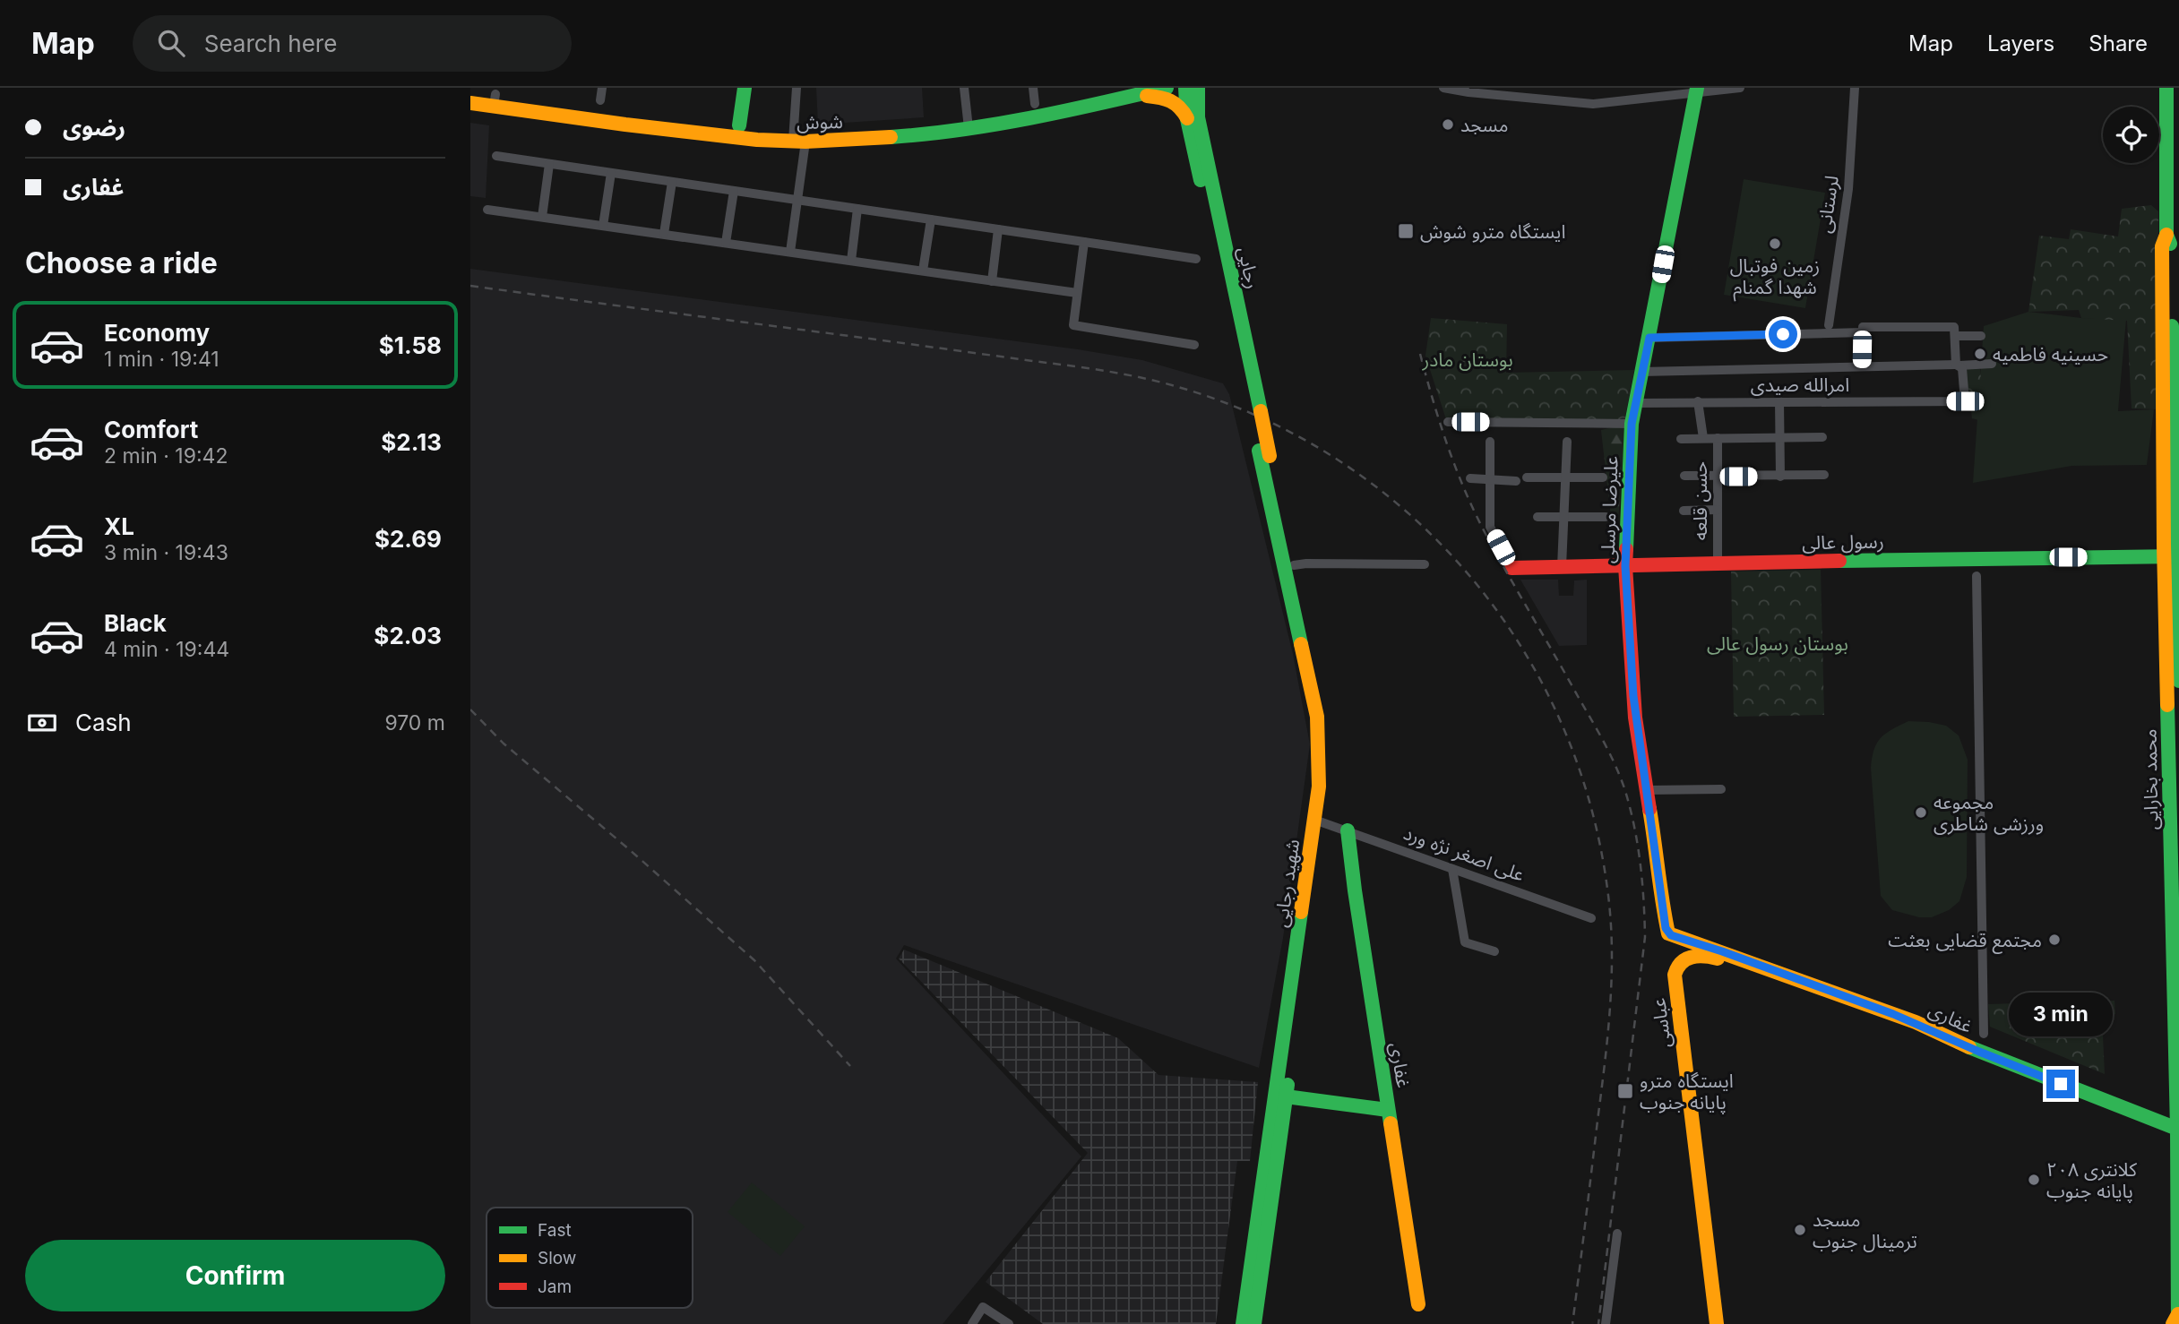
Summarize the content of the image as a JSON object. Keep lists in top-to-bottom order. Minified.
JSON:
{"streets":{"main road":["شوش","رجایی","علیرضا مرسلی","رسول عالی","محمد بخارایی","شهید رجایی","غفاری","عباسی"],"street":["لرستانی","امرالله صیدی","حسن قلعه","علی اصغر نژه ورد"]},"crossings":[["رجایی","شهید رجایی"],["امرالله صیدی","علیرضا مرسلی"],["حسن قلعه","رسول عالی"],["علیرضا مرسلی","رسول عالی"],["علیرضا مرسلی","غفاری"],["رسول عالی","محمد بخارایی"],["محمد بخارایی","غفاری"],["علی اصغر نژه ورد","شهید رجایی"],["علی اصغر نژه ورد","غفاری"],["غفاری","عباسی"]],"parks":["بوستان مادر","بوستان رسول عالی"],"places":{"other":["مسجد","زمین فوتبال شهدا گمنام","حسینیه فاطمیه","مجموعه ورزشی شاطری","مجتمع قضایی بعثت","کلانتری ۲۰۸ پایانه جنوب","مسجد ترمینال جنوب"],"transit":["ایستگاه مترو شوش","ایستگاه مترو پایانه جنوب"]},"legend":["Fast","Slow","Jam"],"page":{"header":"Map","search":"Search here","nav":["Map","Layers","Share"],"banner":["رضوی","غفاری"],"heading":"Choose a ride","list":[{"name":"Economy","note":"1 min · 19:41","value":"$1.58"},{"name":"Comfort","note":"2 min · 19:42","value":"$2.13"},{"name":"XL","note":"3 min · 19:43","value":"$2.69"},{"name":"Black","note":"4 min · 19:44","value":"$2.03"}],"pay":["Cash","970 m"],"bubble":"3 min","buttons":"Confirm"}}
